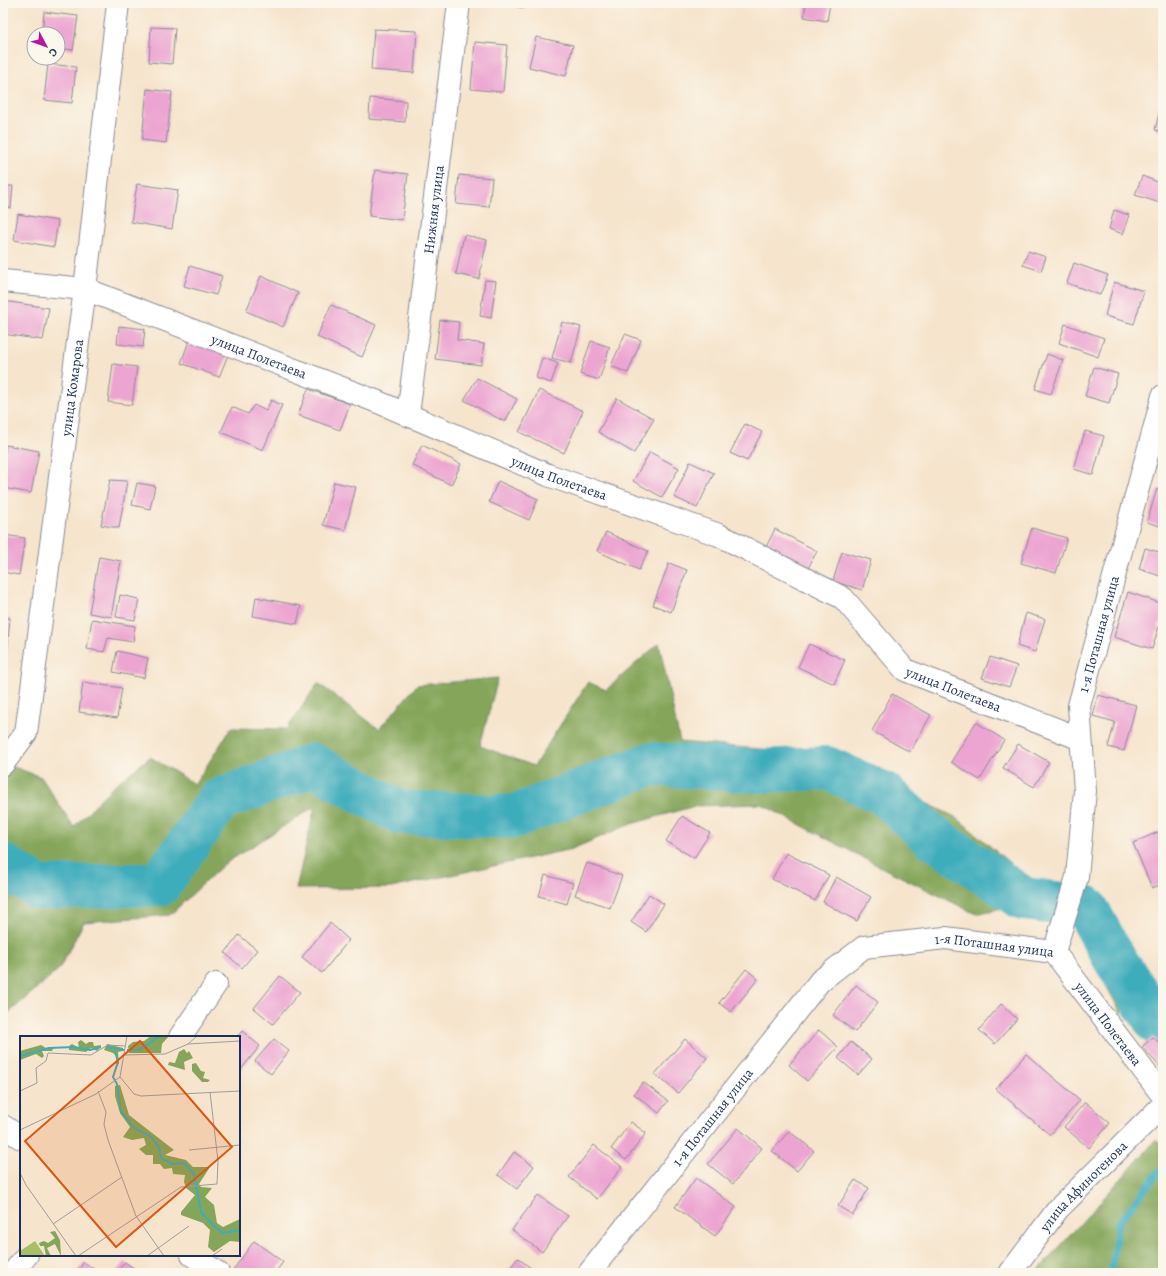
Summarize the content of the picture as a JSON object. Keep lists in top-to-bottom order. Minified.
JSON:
{"streets":{"street":["Нижняя улица","улица Полетаева","улица Комарова","1-я Поташная улица","улица Афиногенова"]},"crossings":[["Нижняя улица","улица Полетаева"],["улица Полетаева","улица Комарова"],["улица Полетаева","1-я Поташная улица"]],"north":"bottom right"}
